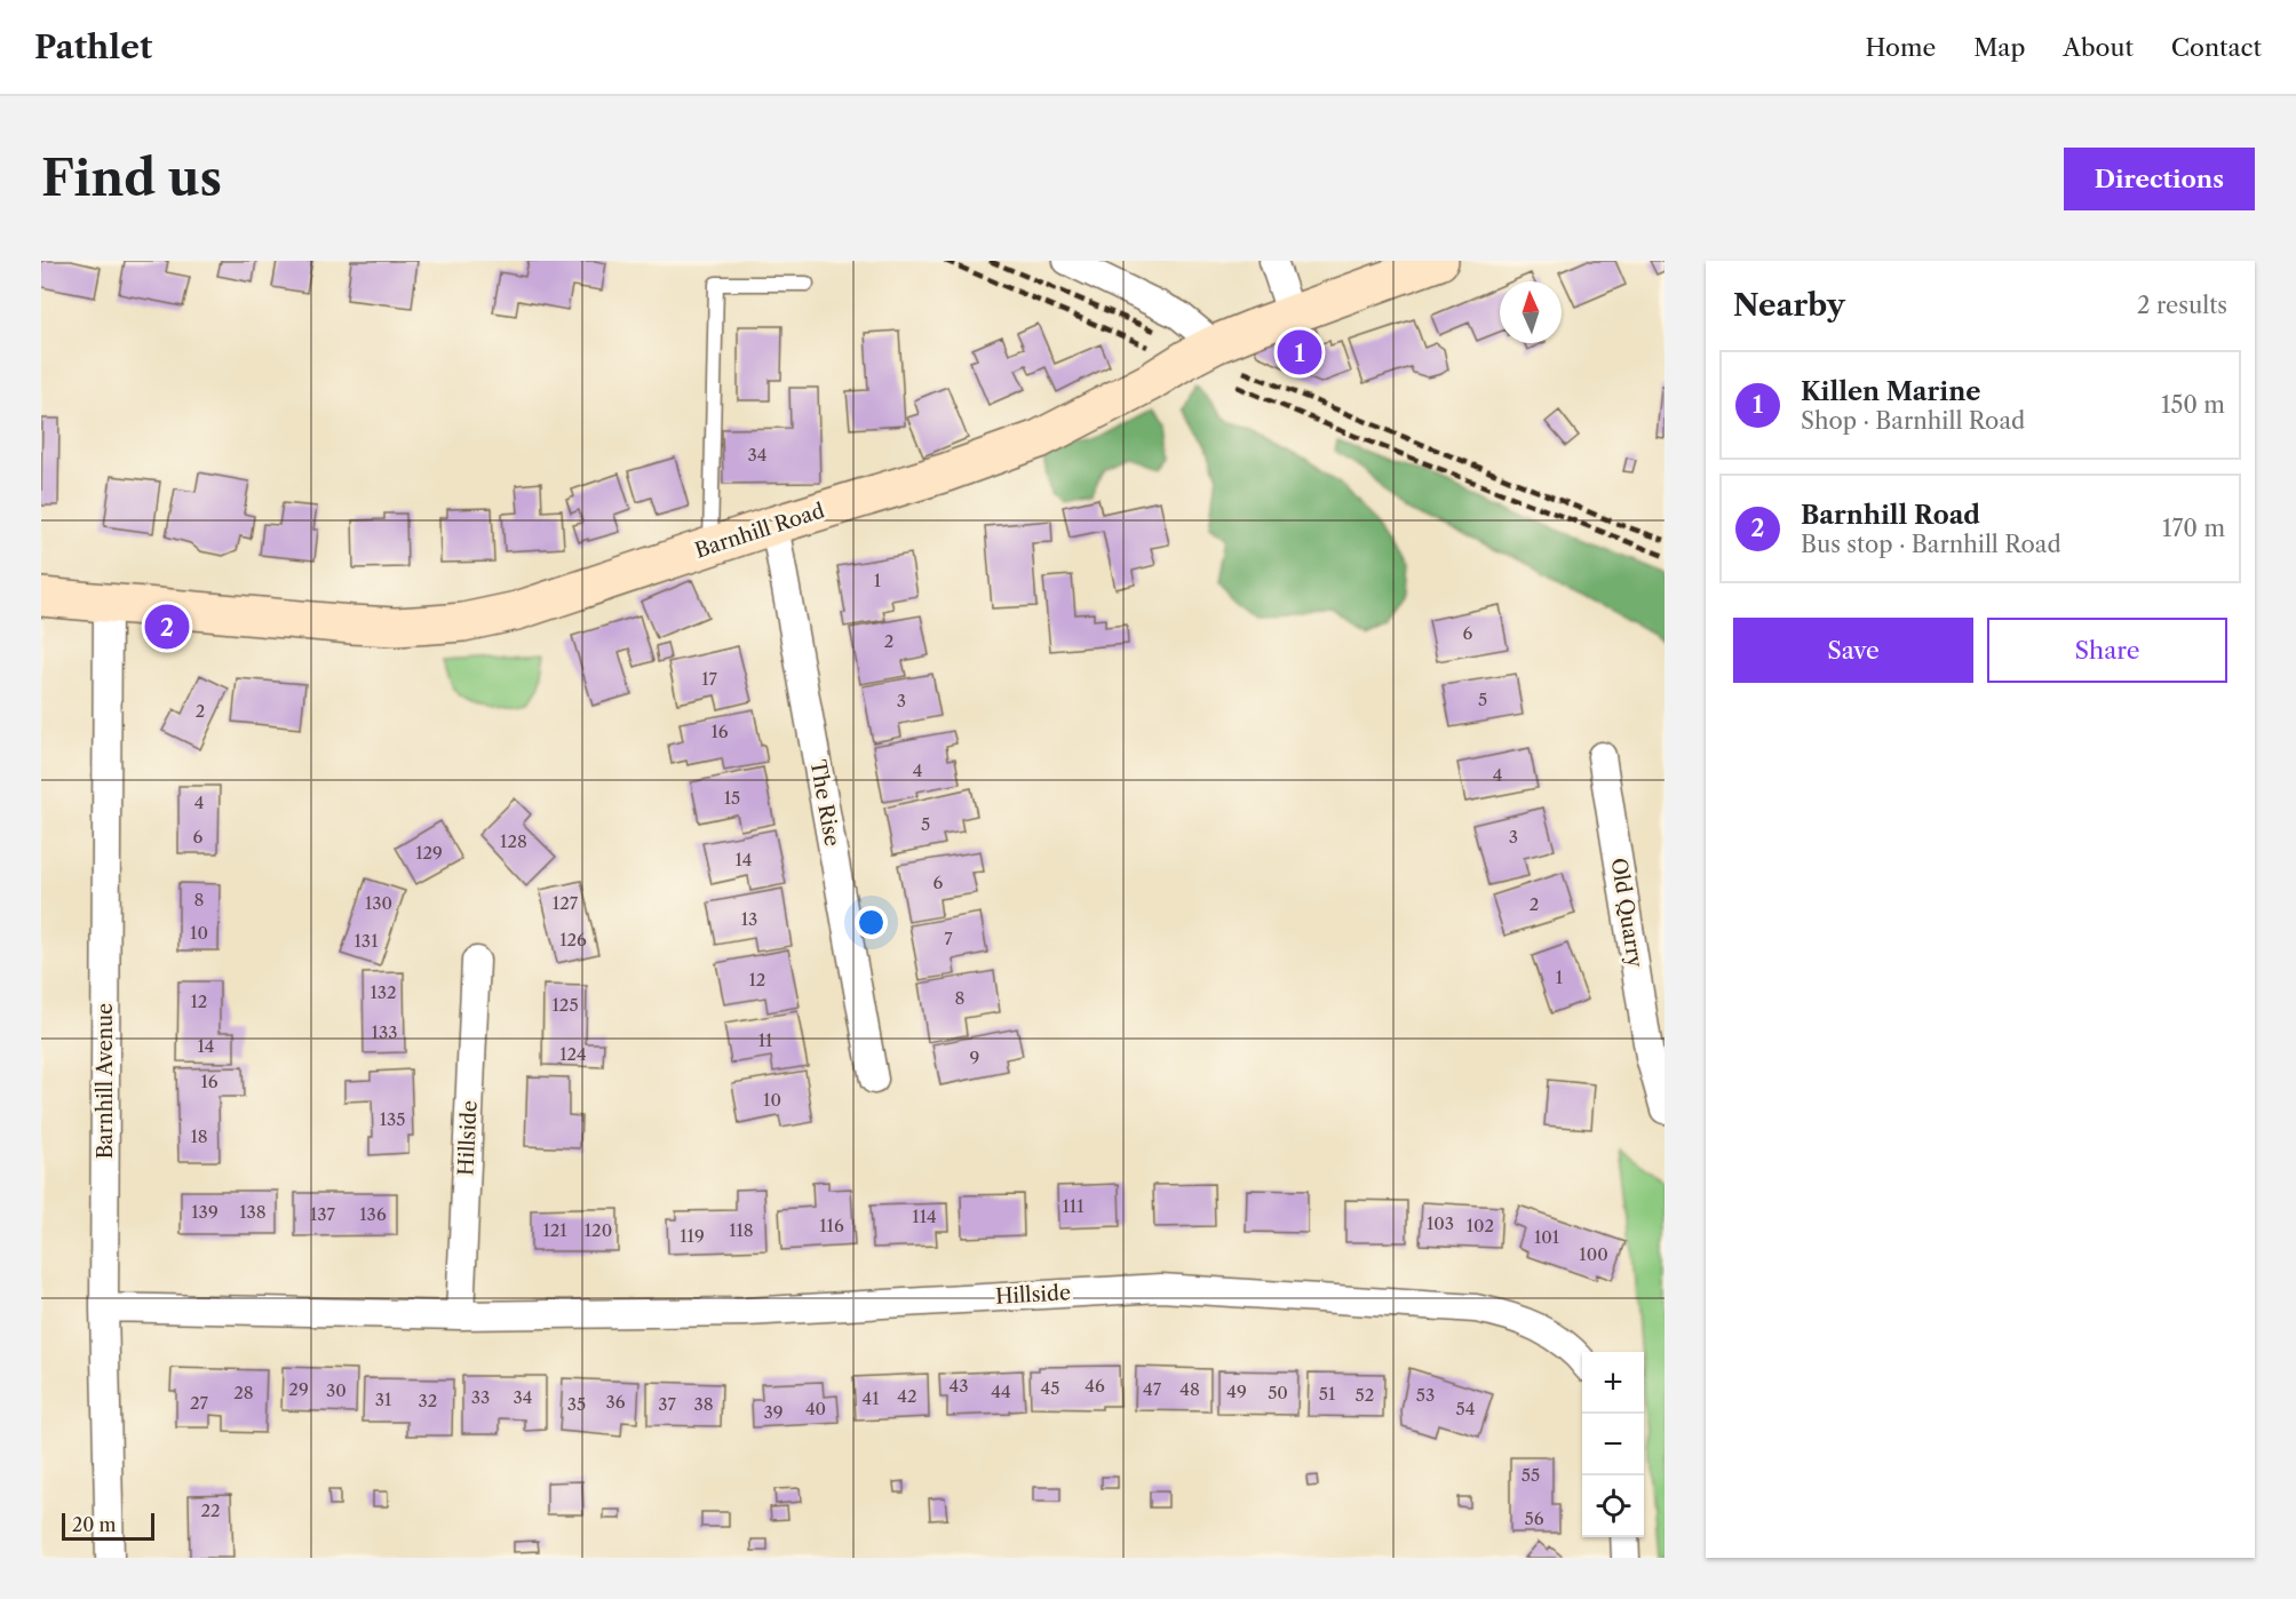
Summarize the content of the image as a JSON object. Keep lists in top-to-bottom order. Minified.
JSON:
{"streets":{"main road":["Barnhill Road"],"street":["The Rise","Old Quarry","Barnhill Avenue","Hillside"]},"crossings":[["Barnhill Road","The Rise"],["Barnhill Road","Barnhill Avenue"],["Barnhill Avenue","Hillside"]],"house_numbers":["34","1","6","2","17","5","3","2","16","4","4","15","4","5","6","3","128","129","14","6","8","130","127","2","13","10","7","126","131","1","12","132","8","12","125","133","11","14","124","9","16","10","135","18","111","139","138","137","136","114","103","116","102","121","120","118","119","101","100","43","46","45","29","47","48","30","44","49","28","50","51","52","53","42","33","34","41","31","32","36","27","35","37","38","40","54","39","55","22","56"],"scale_bar":"20 m","north":"top","page":{"header":"Pathlet","nav":["Home","Map","About","Contact"],"buttons":["Directions",["Save","Share"]],"title":"Find us","heading":["Nearby","2 results"],"pins":["1","2"],"list":[{"mark":"1","name":"Killen Marine","note":"Shop · Barnhill Road","value":"150 m"},{"mark":"2","name":"Barnhill Road","note":"Bus stop · Barnhill Road","value":"170 m"}],"map_buttons":["+","−"],"scale":"20 m"}}
